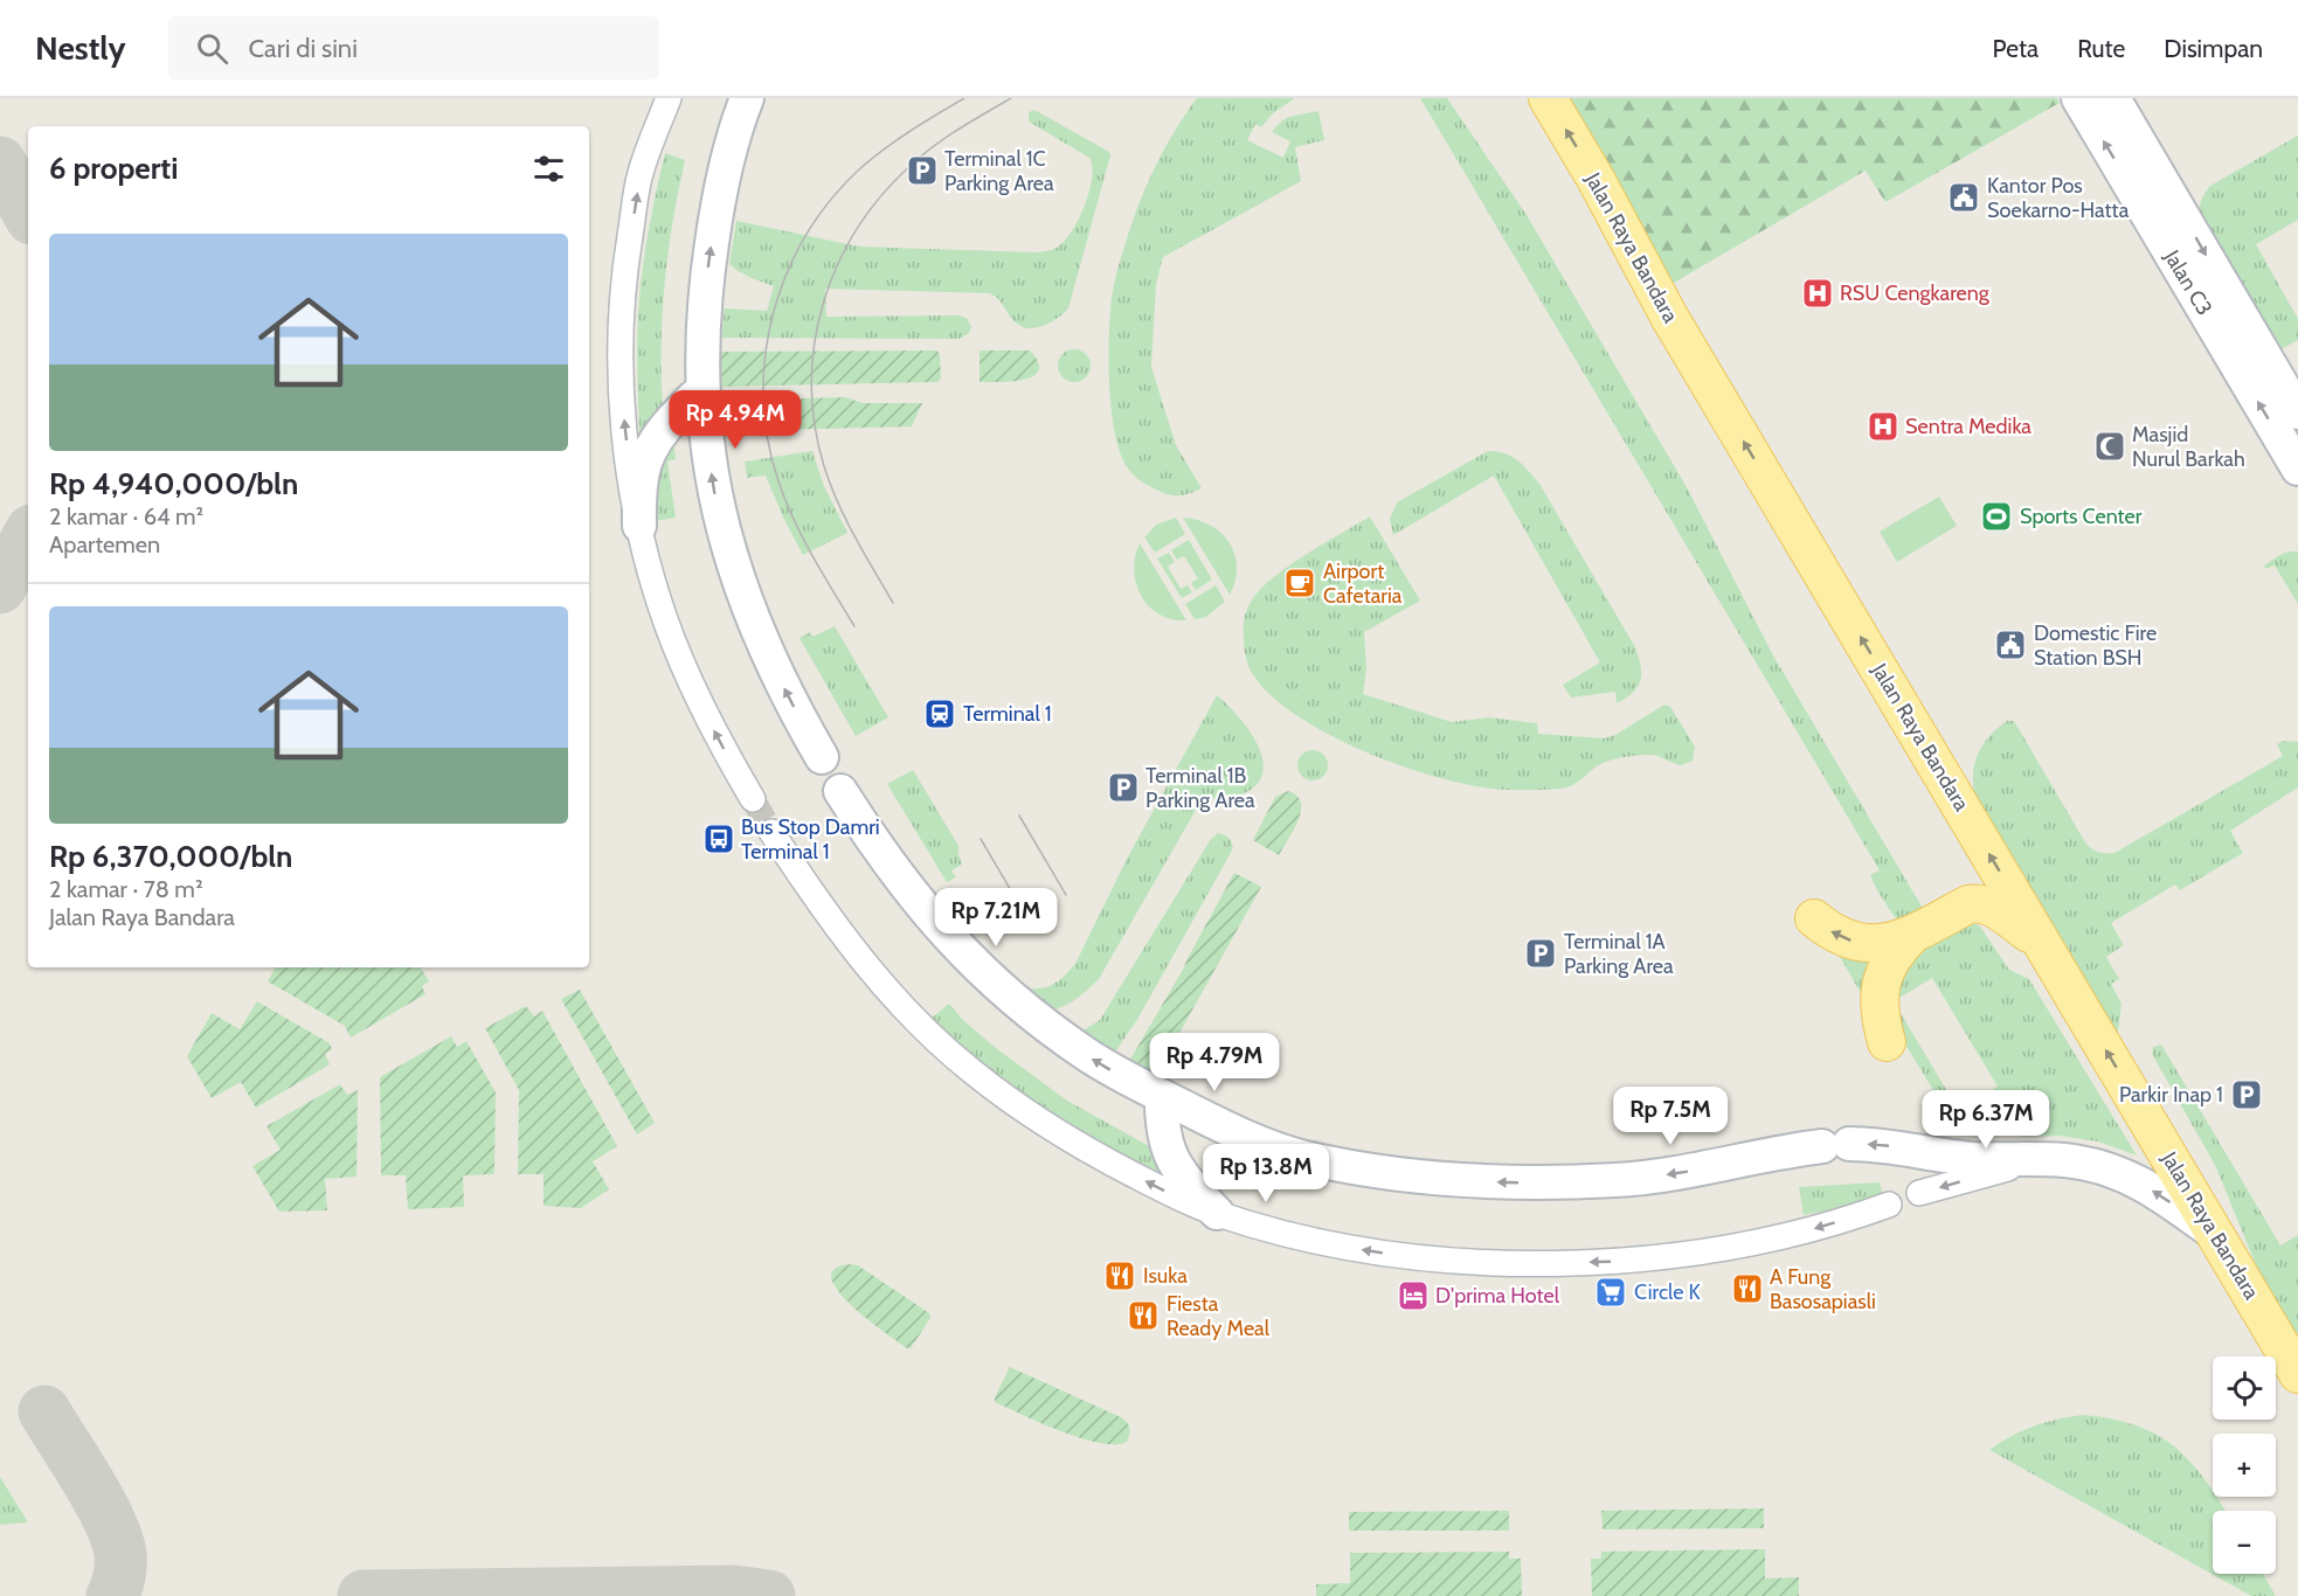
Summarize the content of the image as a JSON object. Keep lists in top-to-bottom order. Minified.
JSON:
{"streets":{"main road":["Jalan Raya Bandara"],"street":["Jalan C3"]},"one_way":["Jalan Raya Bandara"],"places":{"parking":["Terminal 1C Parking Area","Terminal 1B Parking Area","Terminal 1A Parking Area","Parkir Inap 1"],"public building":["Kantor Pos Soekarno-Hatta","Domestic Fire Station BSH"],"hospital":["RSU Cengkareng","Sentra Medika"],"mosque":["Masjid Nurul Barkah"],"sports":["Sports Center"],"cafe":["Airport Cafetaria"],"station":["Terminal 1"],"bus stop":["Bus Stop Damri Terminal 1"],"restaurant":["Isuka","A Fung Basosapiasli","Fiesta Ready Meal"],"supermarket":["Circle K"],"hotel":["D'prima Hotel"]},"page":{"header":"Nestly","search":"Cari di sini","nav":["Peta","Rute","Disimpan"],"heading":"6 properti","list":[{"name":"Rp 4,940,000/bln","note":"2 kamar · 64 m² · Apartemen"},{"name":"Rp 6,370,000/bln","note":"2 kamar · 78 m² · Jalan Raya Bandara"}],"price":["Rp 4.94M","Rp 7.21M","Rp 4.79M","Rp 7.5M","Rp 6.37M","Rp 13.8M"],"map_buttons":["+","−"]}}
